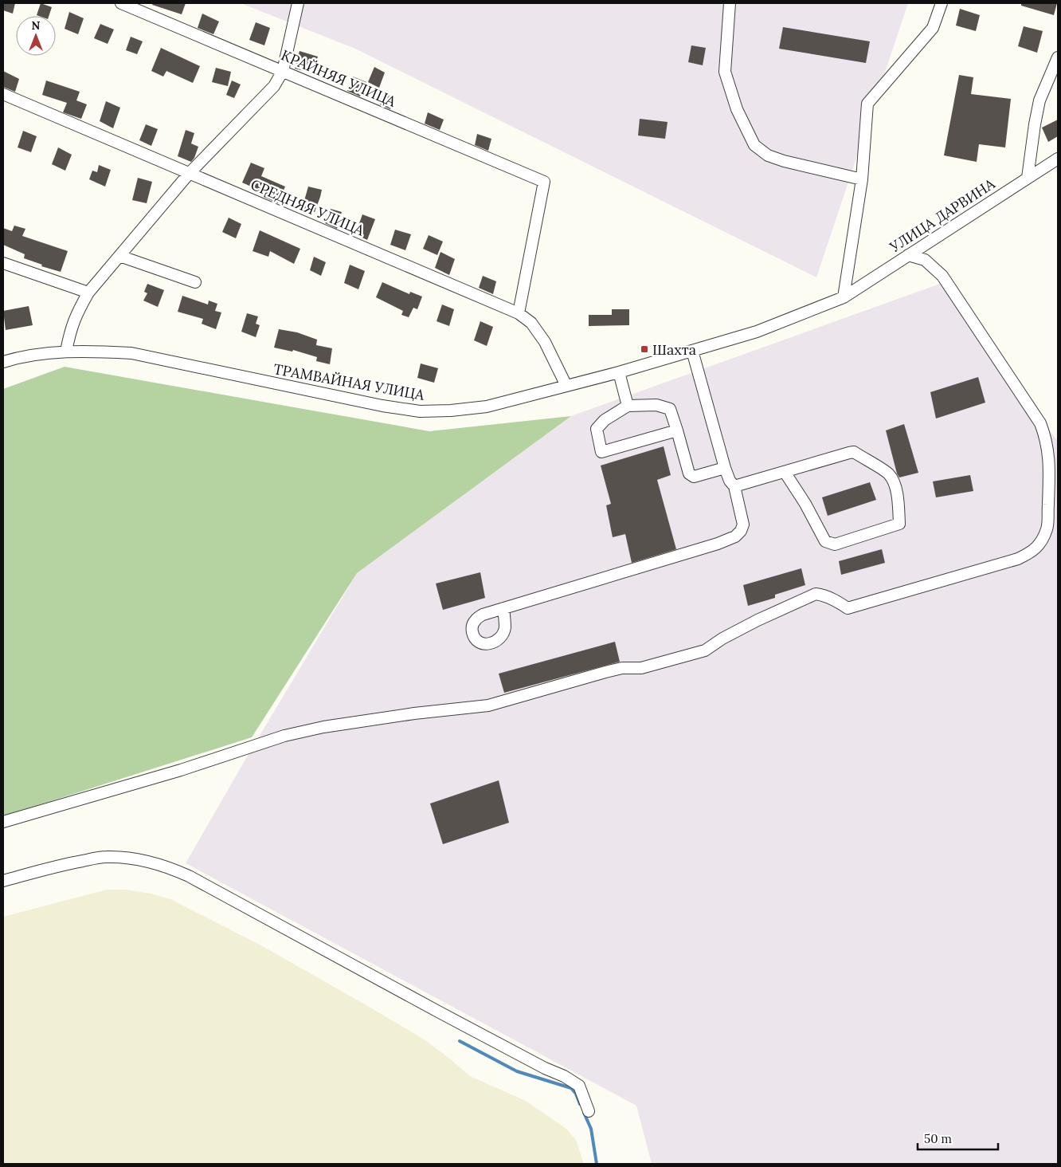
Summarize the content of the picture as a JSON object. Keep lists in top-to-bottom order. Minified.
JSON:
{"streets":{"street":["КРАЙНЯЯ УЛИЦА","СРЕДНЯЯ УЛИЦА","УЛИЦА ДАРВИНА","ТРАМВАЙНАЯ УЛИЦА"]},"crossings":[["КРАЙНЯЯ УЛИЦА","СРЕДНЯЯ УЛИЦА"],["СРЕДНЯЯ УЛИЦА","ТРАМВАЙНАЯ УЛИЦА"],["УЛИЦА ДАРВИНА","ТРАМВАЙНАЯ УЛИЦА"]],"places":{"transit":["Шахта"]},"scale_bar":"50 m","north":"top"}
